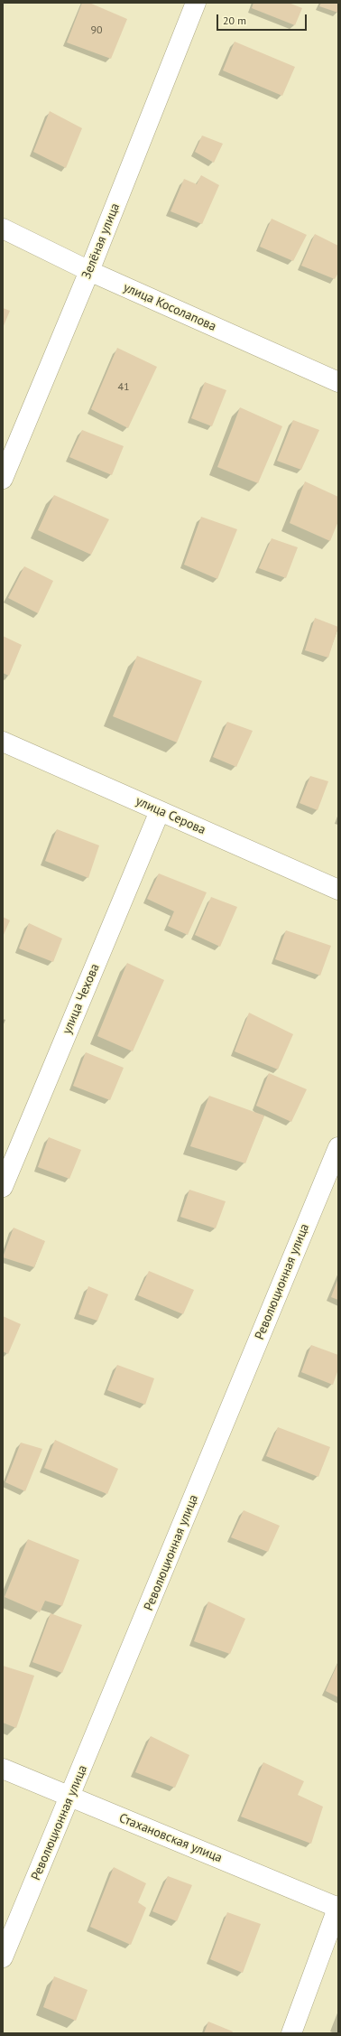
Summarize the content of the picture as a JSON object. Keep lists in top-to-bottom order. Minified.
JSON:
{"streets":{"street":["Зелёная улица","улица Косолапова","улица Серова","улица Чехова","Революционная улица","Стахановская улица"]},"crossings":[["Зелёная улица","улица Косолапова"],["улица Серова","улица Чехова"],["Революционная улица","Стахановская улица"]],"house_numbers":["90","41"],"scale_bar":"20 m"}
